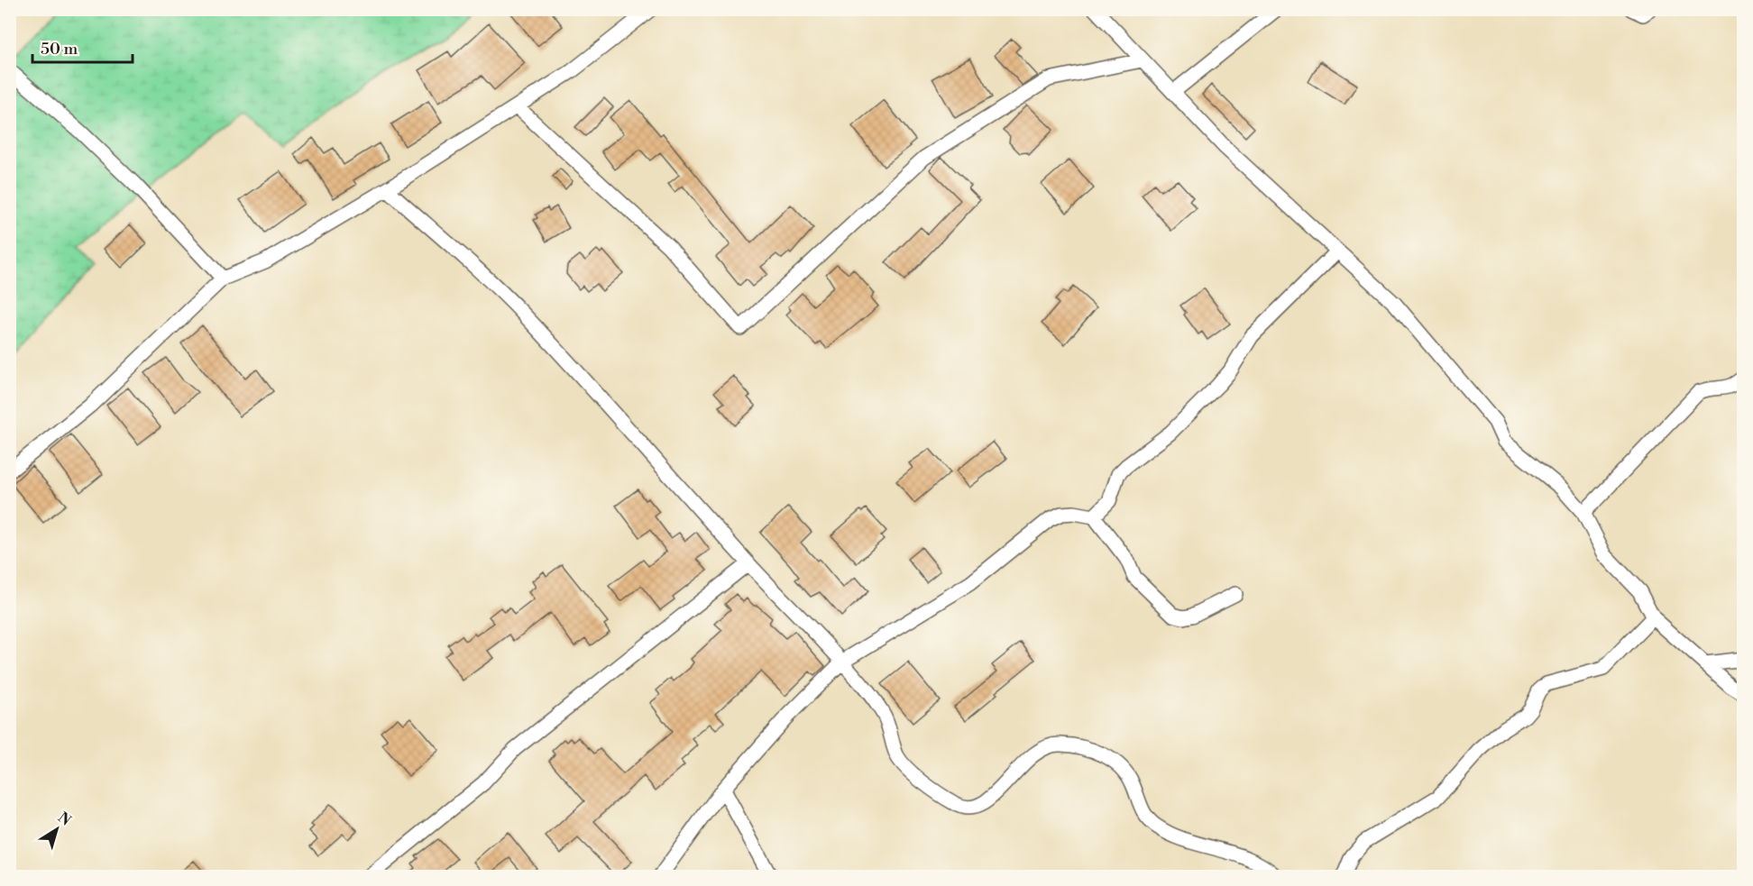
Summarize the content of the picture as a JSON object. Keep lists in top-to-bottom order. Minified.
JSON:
{"scale_bar":"50 m","north":"top right"}
